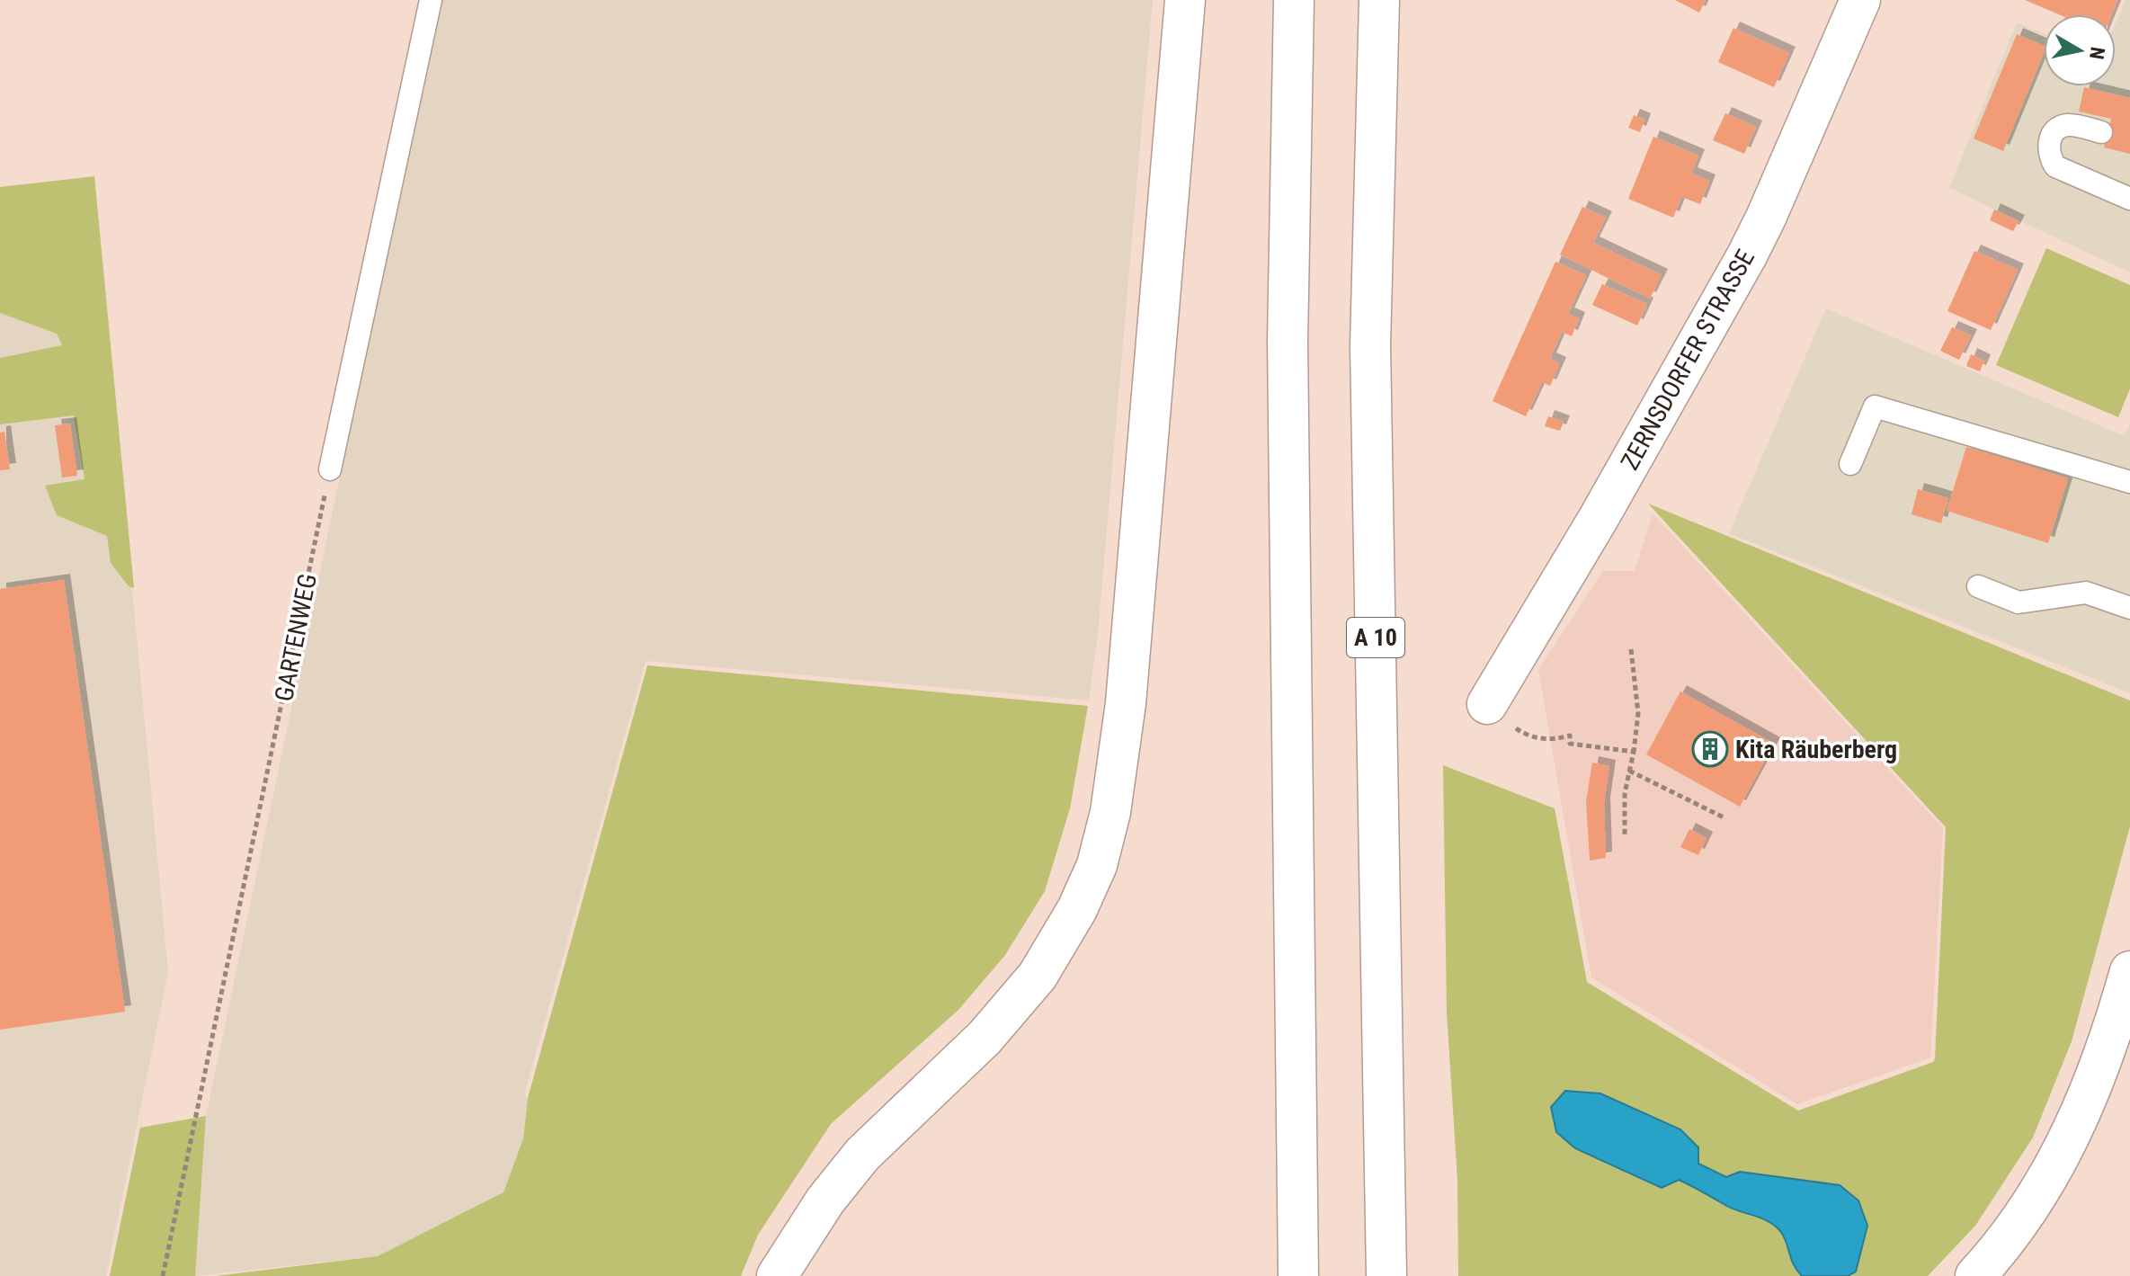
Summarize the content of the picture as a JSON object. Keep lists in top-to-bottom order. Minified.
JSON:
{"streets":{"main road":["ZERNSDORFER STRASSE","A 10"],"path":["GARTENWEG"]},"places":{"building":["Kita Räuberberg"]},"north":"right"}
